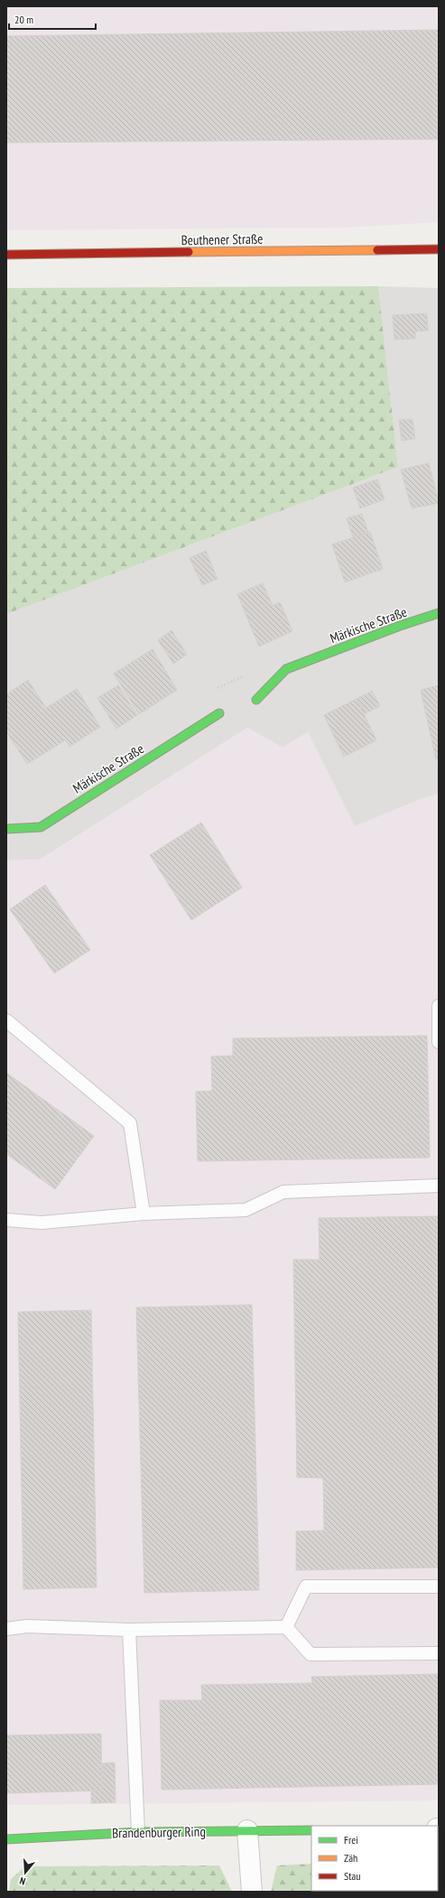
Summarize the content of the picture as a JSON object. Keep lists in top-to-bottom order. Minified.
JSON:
{"streets":{"street":["Beuthener Straße","Märkische Straße","Brandenburger Ring"]},"legend":["Frei","Zäh","Stau"],"scale_bar":"20 m","north":"bottom"}
